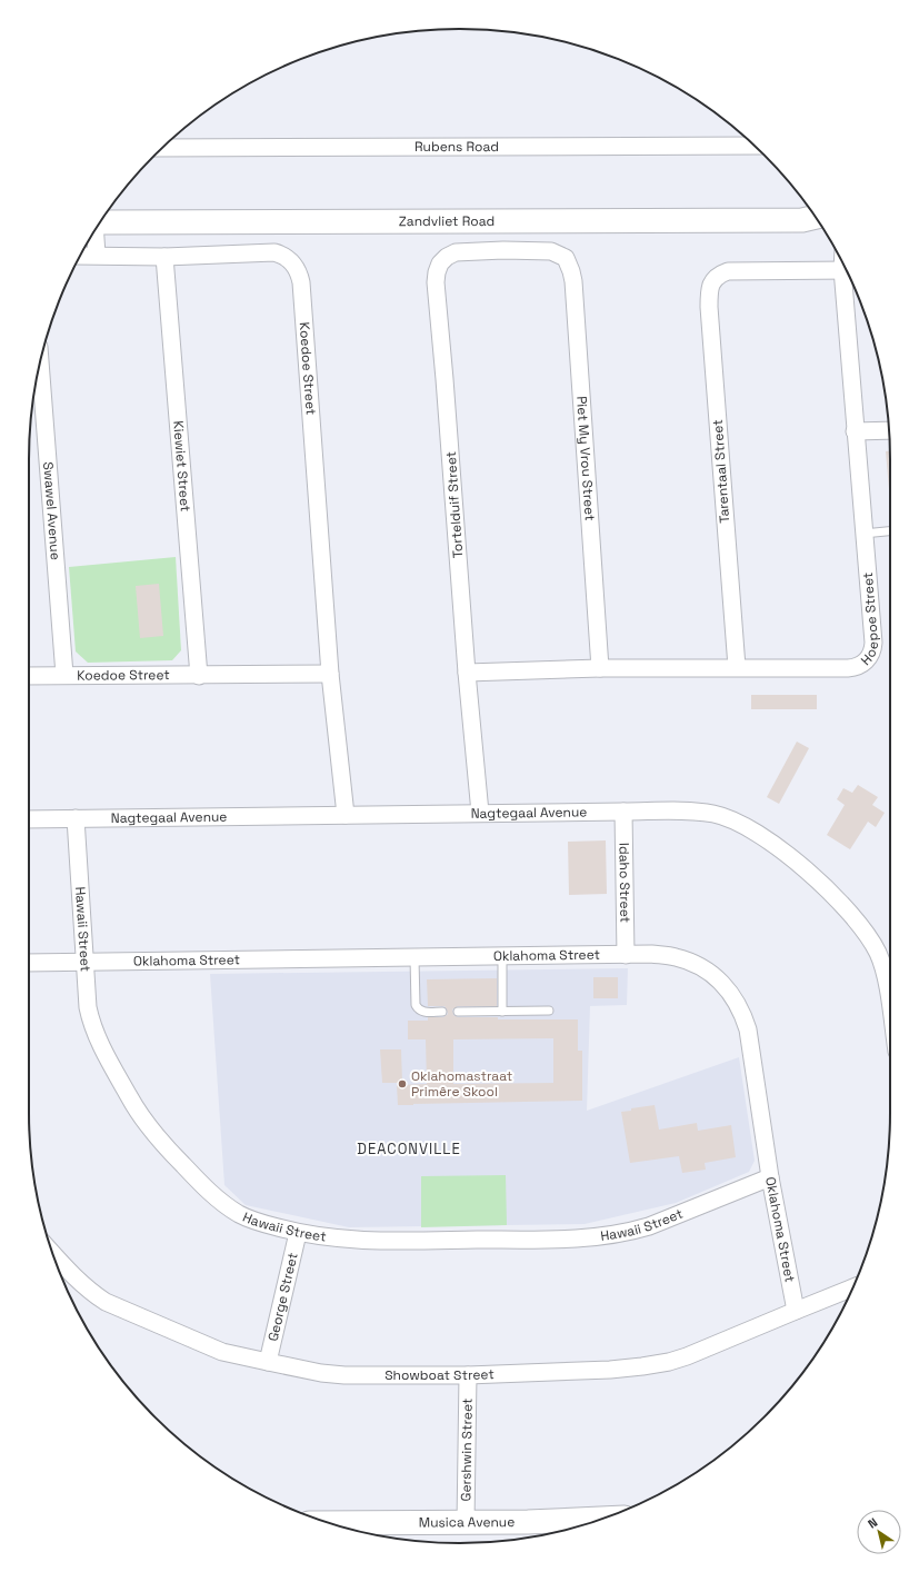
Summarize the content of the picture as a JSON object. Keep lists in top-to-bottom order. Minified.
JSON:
{"streets":{"street":["Rubens Road","Zandvliet Road","Koedoe Street","Piet My Vrou Street","Kiewiet Street","Tarentaal Street","Tortelduif Street","Swawel Avenue","Hoepoe Street","Nagtegaal Avenue","Idaho Street","Hawaii Street","Oklahoma Street","George Street","Showboat Street","Gershwin Street","Musica Avenue"]},"crossings":[["Koedoe Street","Kiewiet Street"],["Koedoe Street","Swawel Avenue"],["Koedoe Street","Nagtegaal Avenue"],["Piet My Vrou Street","Tortelduif Street"],["Piet My Vrou Street","Hoepoe Street"],["Tarentaal Street","Hoepoe Street"],["Tortelduif Street","Hoepoe Street"],["Tortelduif Street","Nagtegaal Avenue"],["Nagtegaal Avenue","Idaho Street"],["Nagtegaal Avenue","Hawaii Street"],["Idaho Street","Oklahoma Street"],["Hawaii Street","Oklahoma Street"],["Hawaii Street","George Street"],["Oklahoma Street","Showboat Street"],["George Street","Showboat Street"],["Showboat Street","Gershwin Street"],["Gershwin Street","Musica Avenue"]],"districts":["DEACONVILLE"],"places":["Oklahomastraat Primêre Skool"],"north":"top left"}
